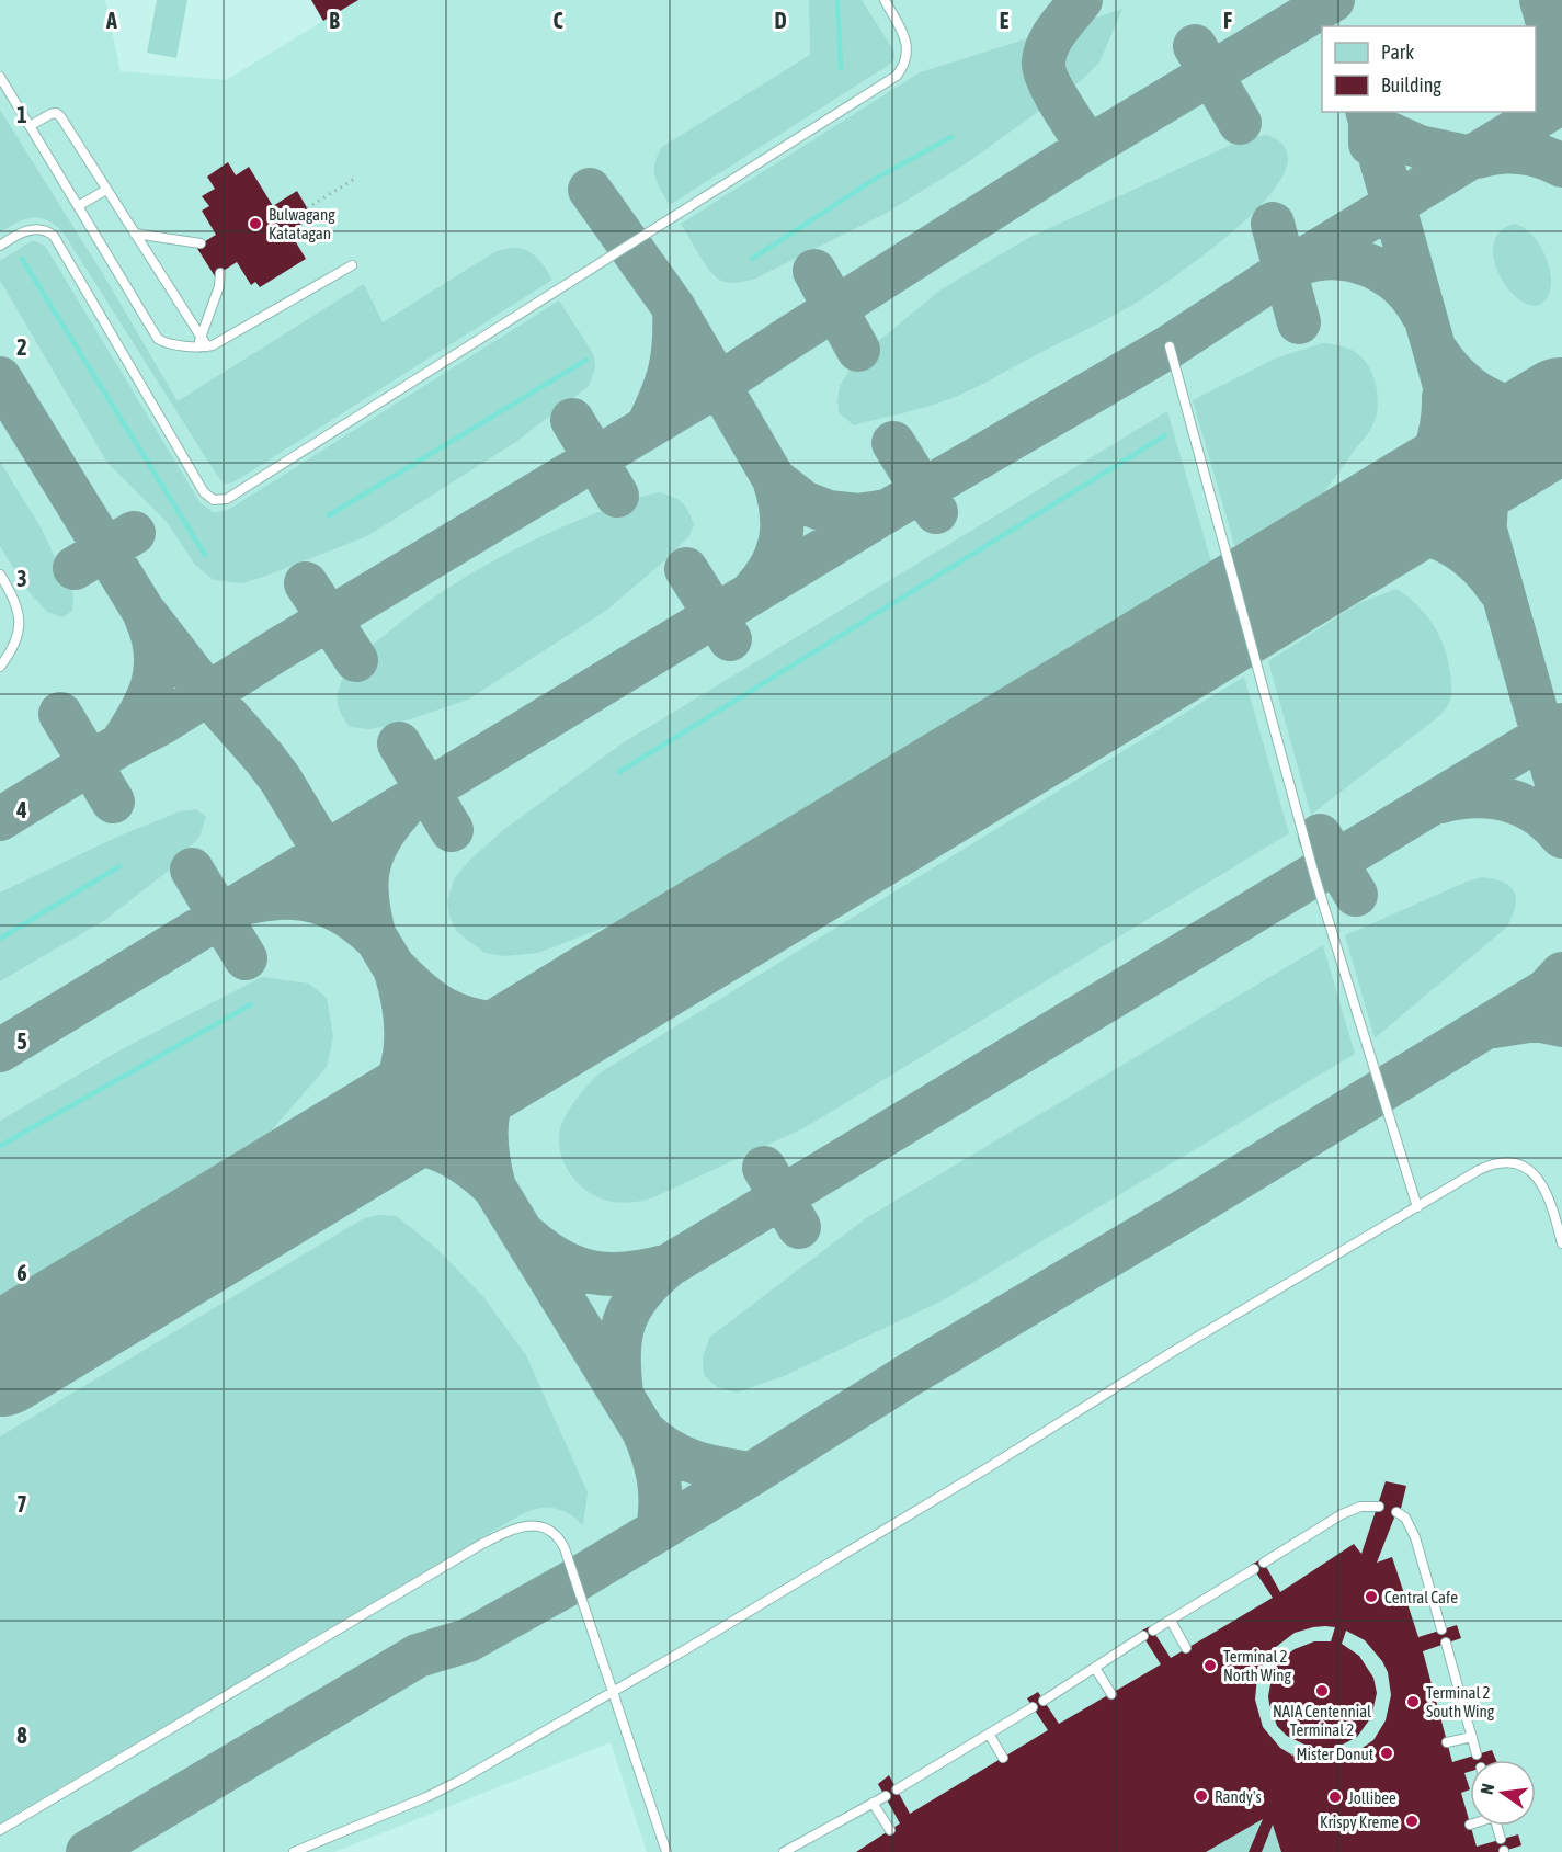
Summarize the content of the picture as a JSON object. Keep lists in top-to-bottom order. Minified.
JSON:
{"places":["Bulwagang Katatagan","Central Cafe","Terminal 2 North Wing","NAIA Centennial Terminal 2","Terminal 2 South Wing","Mister Donut","Randy's","Jollibee","Krispy Kreme"],"legend":["Park","Building"],"north":"left","grid":{"columns":["A","B","C","D","E","F"],"rows":["1","2","3","4","5","6","7","8"]}}
